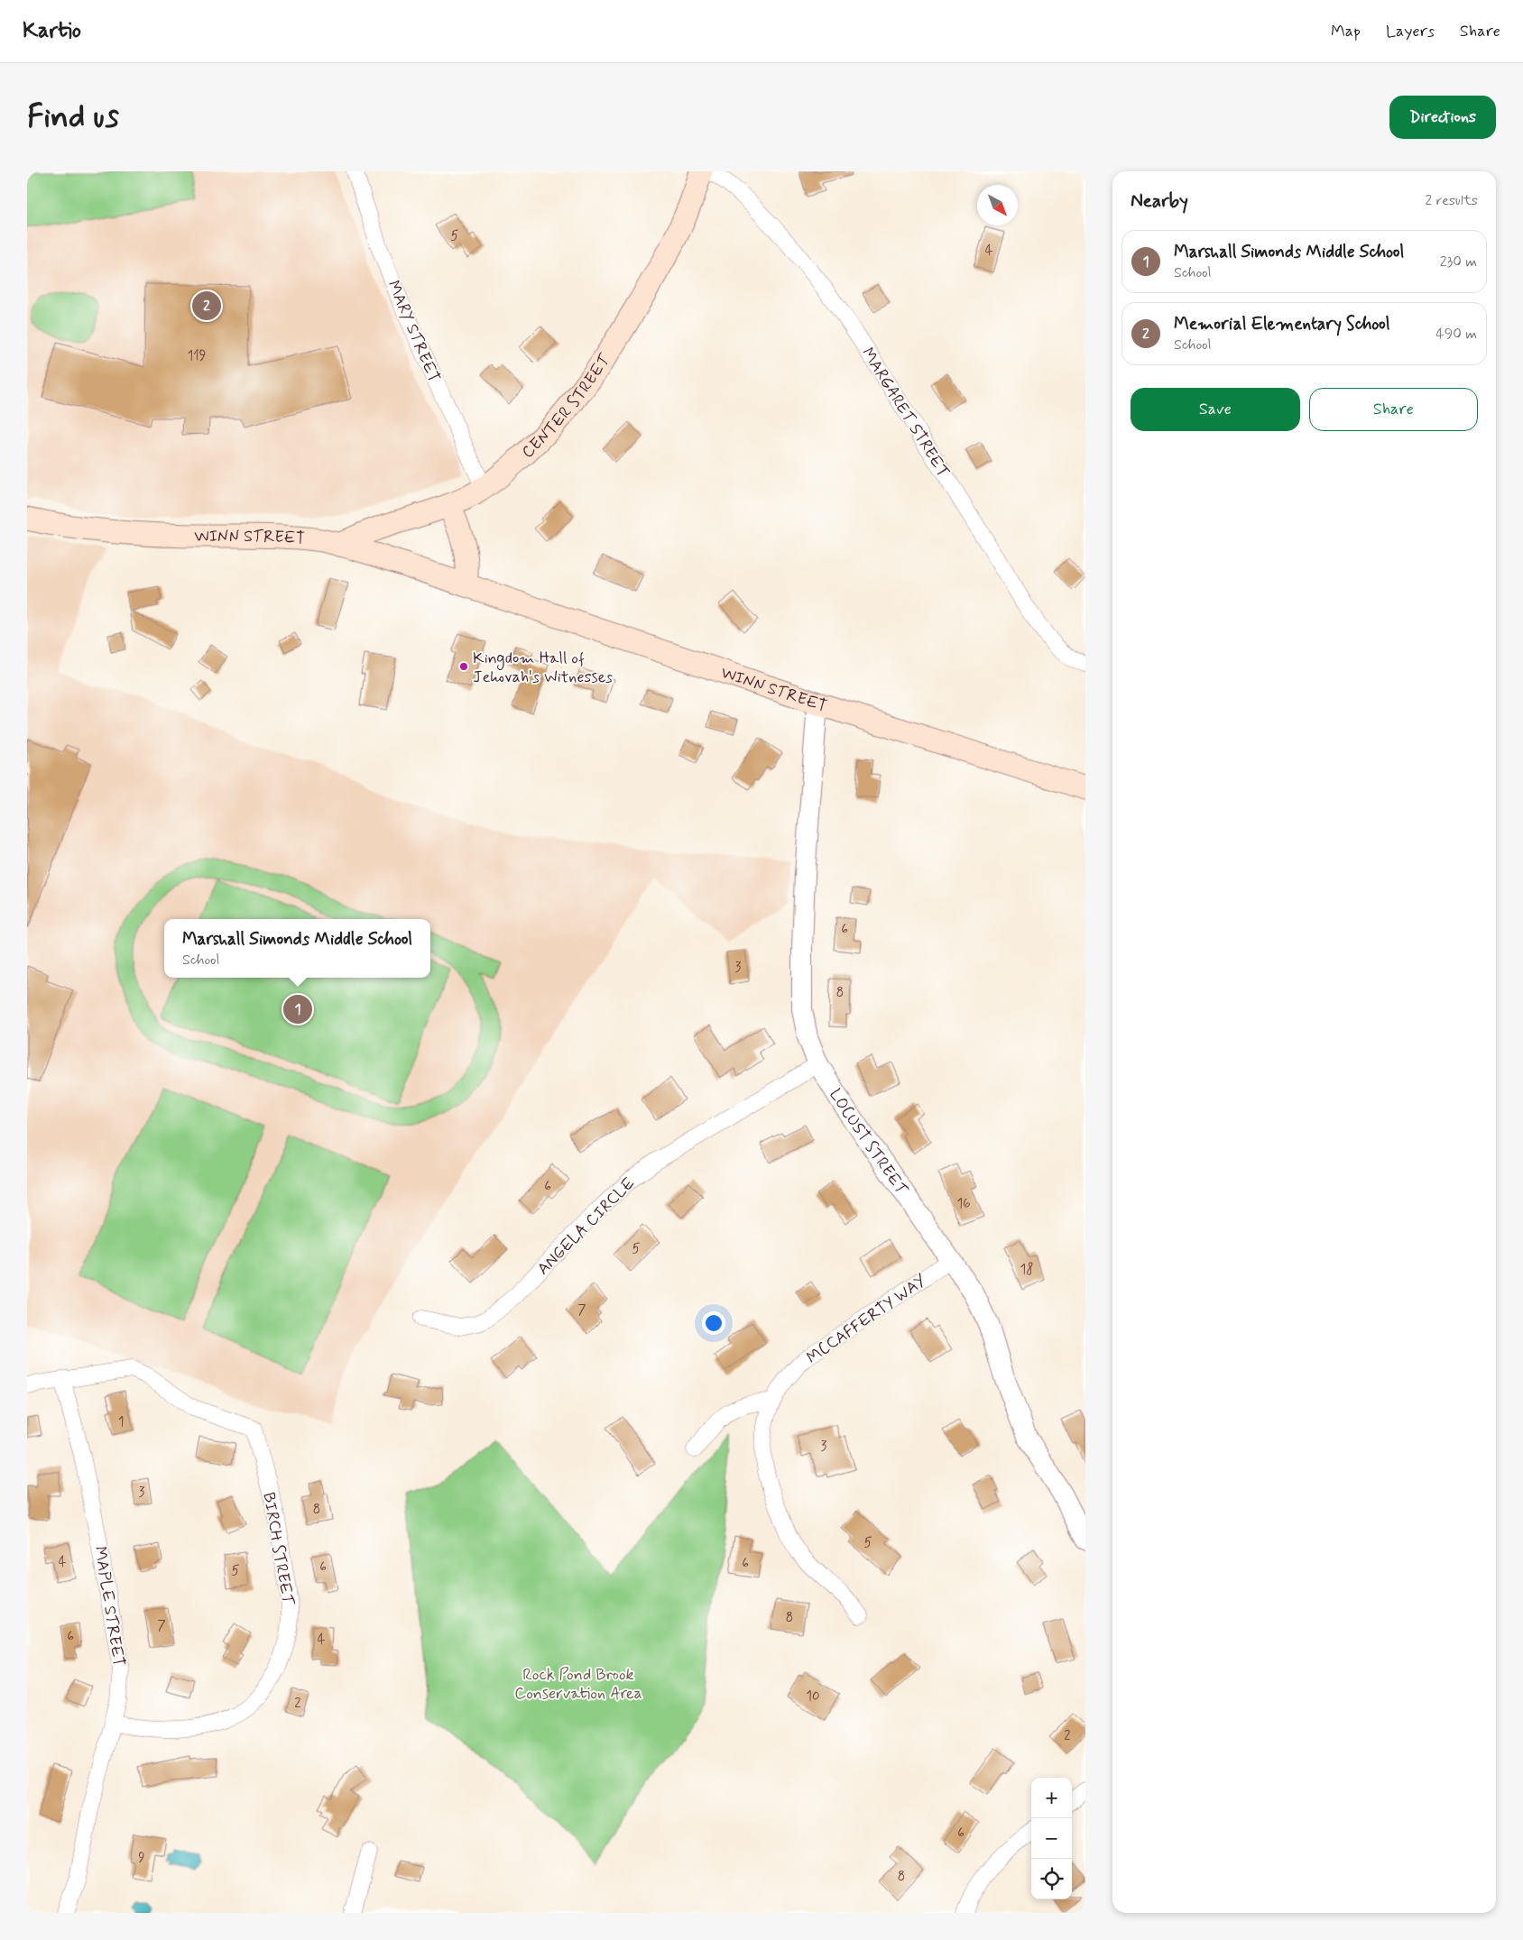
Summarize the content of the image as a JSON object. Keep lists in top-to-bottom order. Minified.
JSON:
{"streets":{"main road":["CENTER STREET","WINN STREET"],"street":["MARY STREET","MARGARET STREET","LOCUST STREET","ANGELA CIRCLE","MCCAFFERTY WAY","BIRCH STREET","MAPLE STREET"]},"crossings":[["MARY STREET","CENTER STREET"],["CENTER STREET","WINN STREET"],["WINN STREET","LOCUST STREET"],["LOCUST STREET","ANGELA CIRCLE"],["LOCUST STREET","MCCAFFERTY WAY"],["BIRCH STREET","MAPLE STREET"]],"parks":["Rock Pond Brook Conservation Area"],"places":["Kingdom Hall of Jehovah's Witnesses"],"house_numbers":["5","4","119","6","3","8","6","16","5","18","7","1","3","3","8","5","4","6","6","5","8","7","6","4","10","2","2","6","9","8"],"north":"bottom right","page":{"header":"Kartio","nav":["Map","Layers","Share"],"buttons":["Directions",["Save","Share"]],"title":"Find us","heading":["Nearby","2 results"],"list":[{"mark":"1","name":"Marshall Simonds Middle School","note":"School","value":"230 m"},{"mark":"2","name":"Memorial Elementary School","note":"School","value":"490 m"}],"pins":["2","1"],"popup":["Marshall Simonds Middle School","School"],"map_buttons":["+","−"]}}
